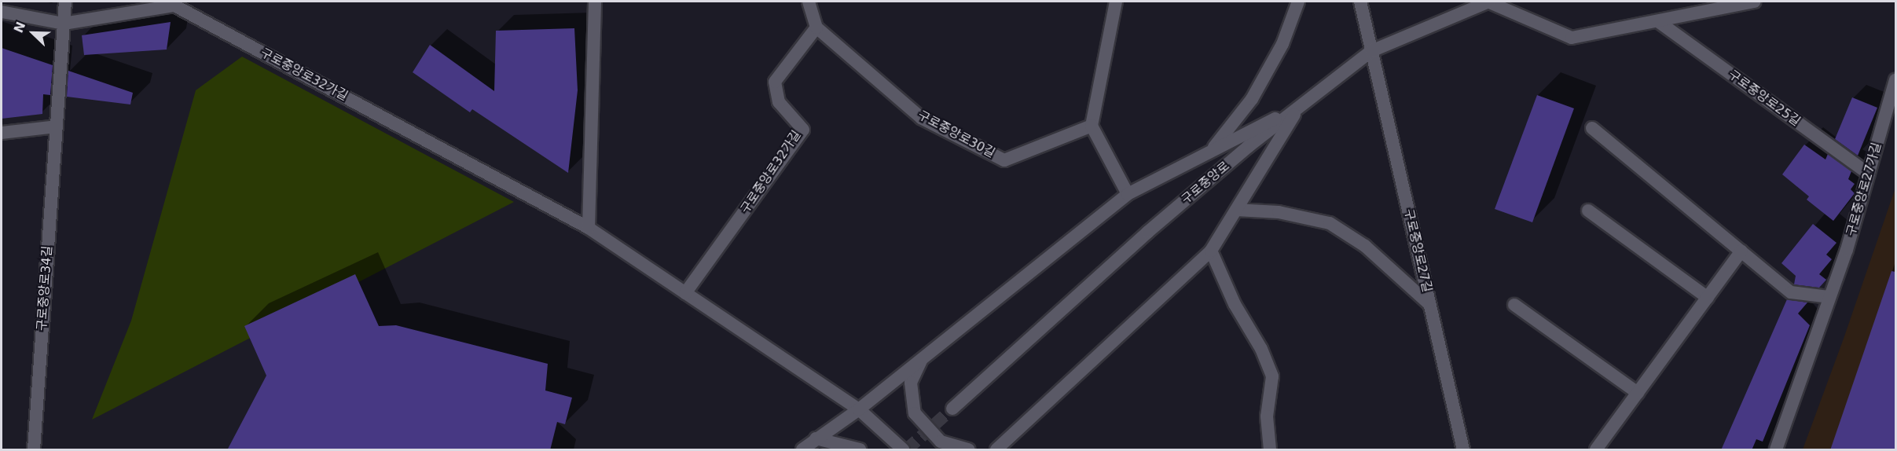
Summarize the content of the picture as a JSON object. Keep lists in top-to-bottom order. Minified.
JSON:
{"streets":{"street":["구로중앙로32가길","구로중앙로25길","구로중앙로30길","구로중앙로","구로중앙로27가길","구로중앙로27길","구로중앙로34길"]},"crossings":[["구로중앙로32가길","구로중앙로30길"],["구로중앙로32가길","구로중앙로34길"],["구로중앙로25길","구로중앙로27가길"],["구로중앙로","구로중앙로27길"]],"north":"top left"}
